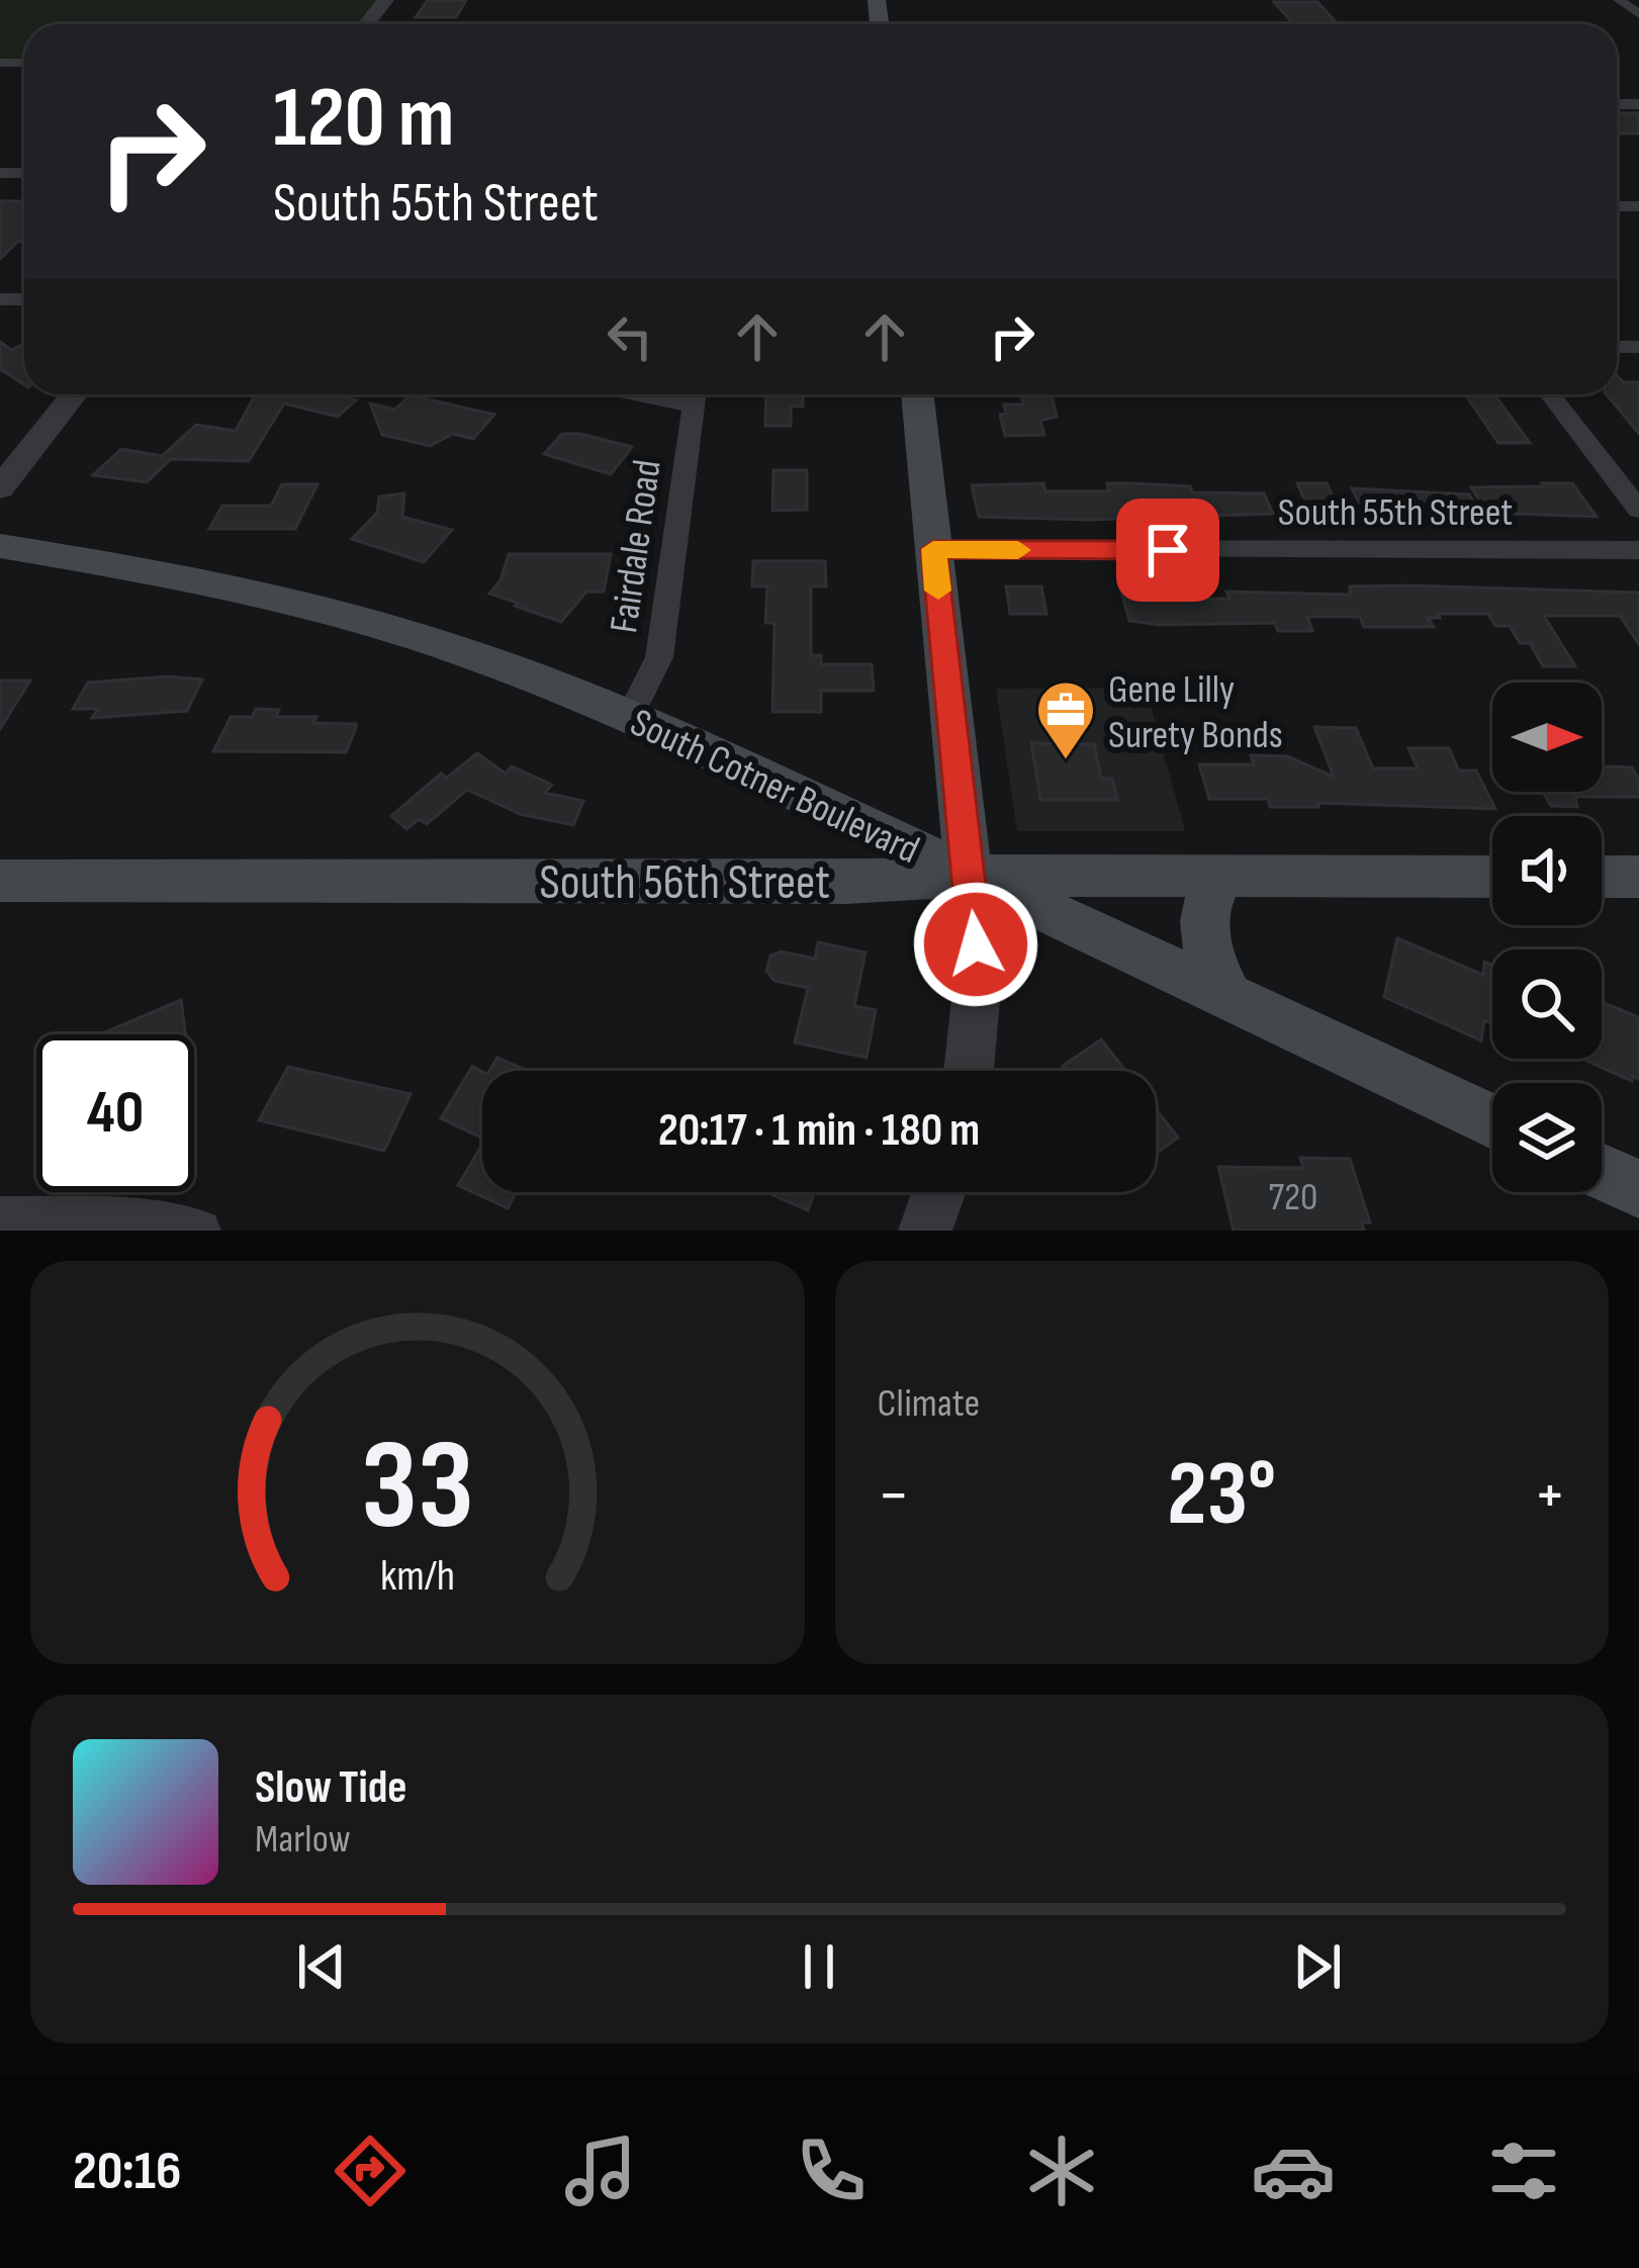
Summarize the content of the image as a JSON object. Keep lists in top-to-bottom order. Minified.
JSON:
{"streets":{"main road":["South Cotner Boulevard","South 56th Street"],"street":["South 55th Street","Fairdale Road"]},"crossings":[["Fairdale Road","South Cotner Boulevard"],["South Cotner Boulevard","South 56th Street"]],"places":{"office":["Gene Lilly Surety Bonds"]},"house_numbers":["720"],"north":"right","page":{"turn":["120 m","South 55th Street"],"limit":"40","trip":"20:17 · 1 min · 180 m","tile":"Climate","heat":["−","23°","+"],"song":["Slow Tide","Marlow"],"tabs":"20:16","gauge":["33","km/h"]}}
